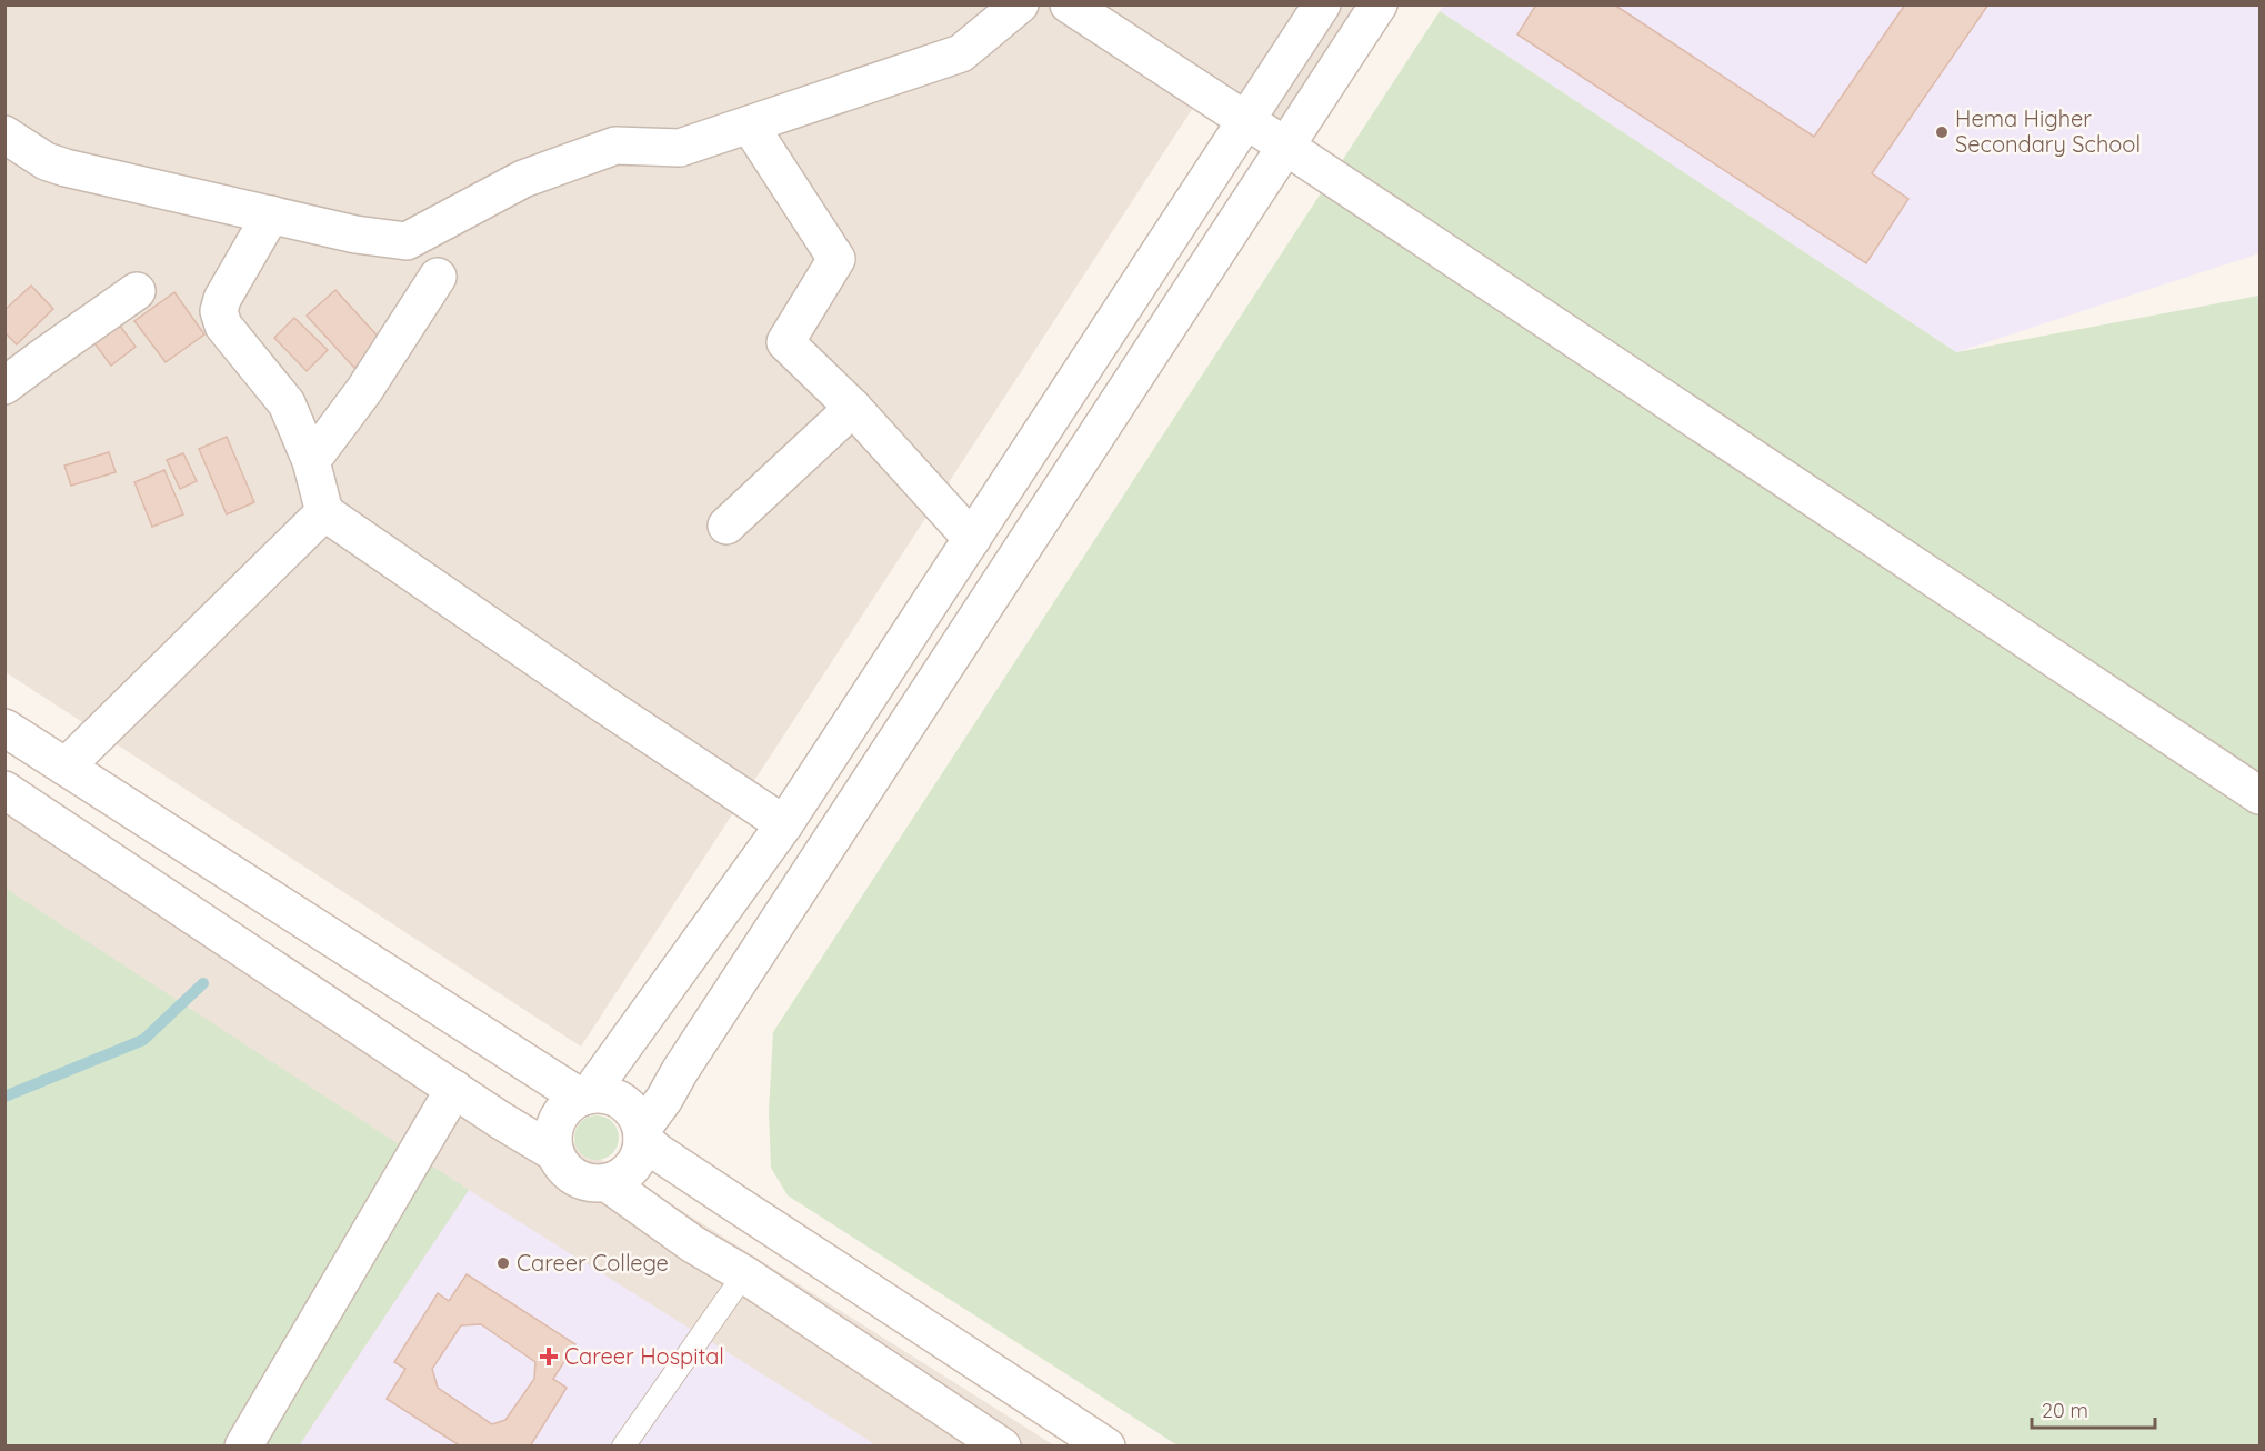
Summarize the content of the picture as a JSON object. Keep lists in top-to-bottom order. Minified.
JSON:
{"places":{"other":["Hema Higher Secondary School","Career College"],"health":["Career Hospital"]},"scale_bar":"20 m"}
